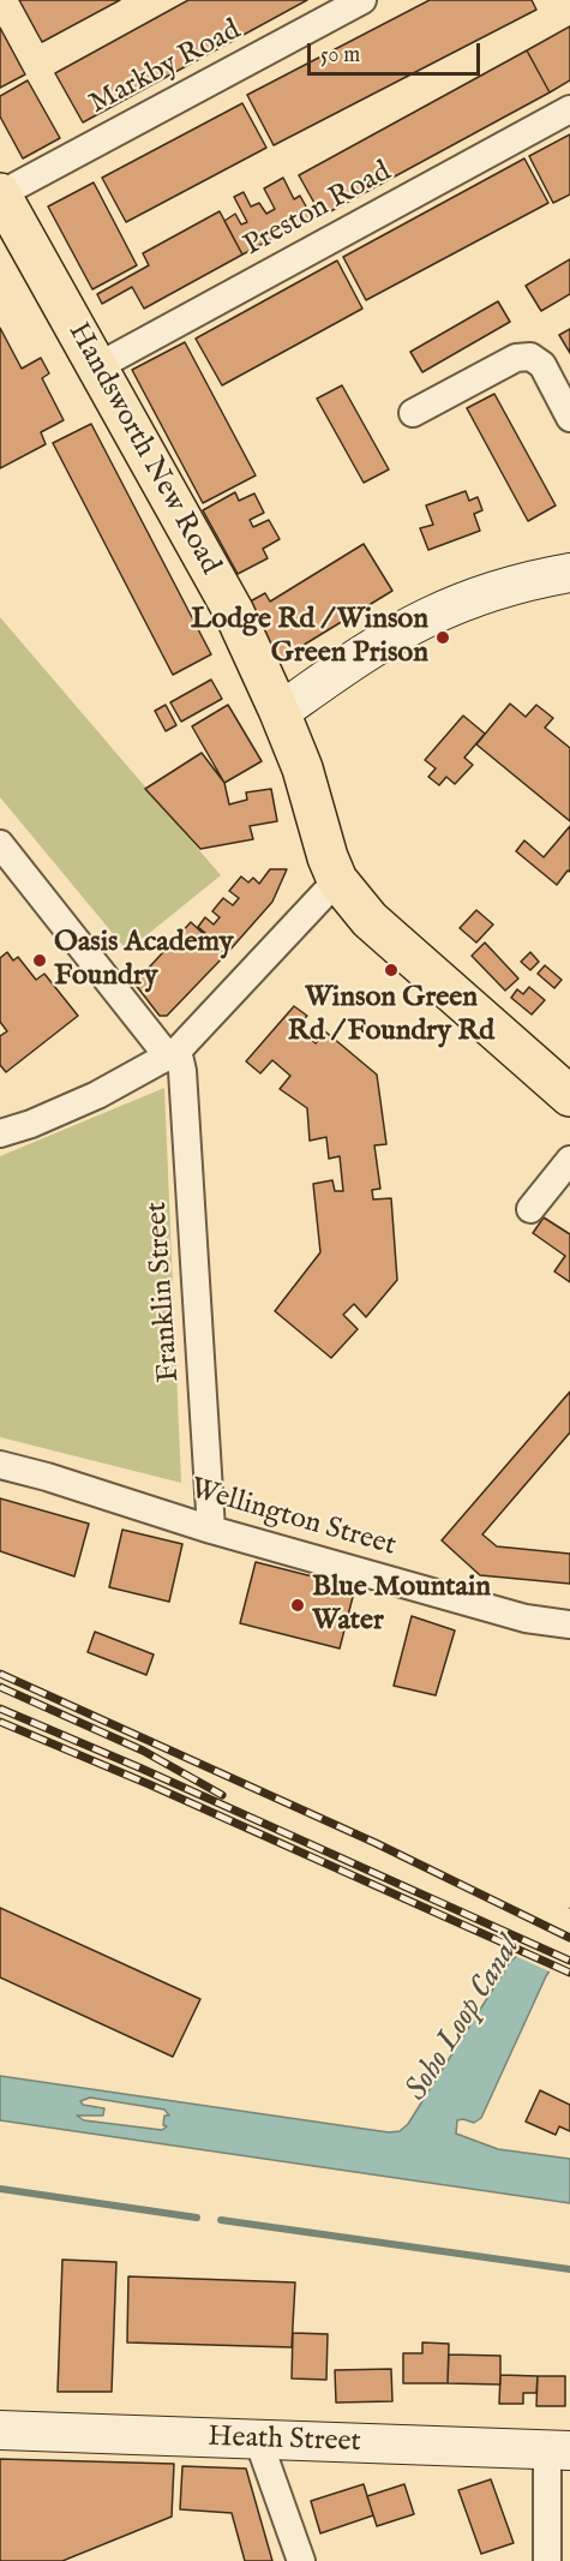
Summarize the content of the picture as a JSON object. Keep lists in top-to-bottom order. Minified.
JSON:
{"streets":{"main road":["Handsworth New Road","Heath Street"],"street":["Markby Road","Preston Road","Franklin Street","Wellington Street"]},"crossings":[["Markby Road","Handsworth New Road"],["Preston Road","Handsworth New Road"],["Franklin Street","Wellington Street"]],"water":["Soho Loop Canal"],"places":["Lodge Rd / Winson Green Prison","Oasis Academy Foundry","Winson Green Rd / Foundry Rd","Blue Mountain Water"],"scale_bar":"50 m"}
